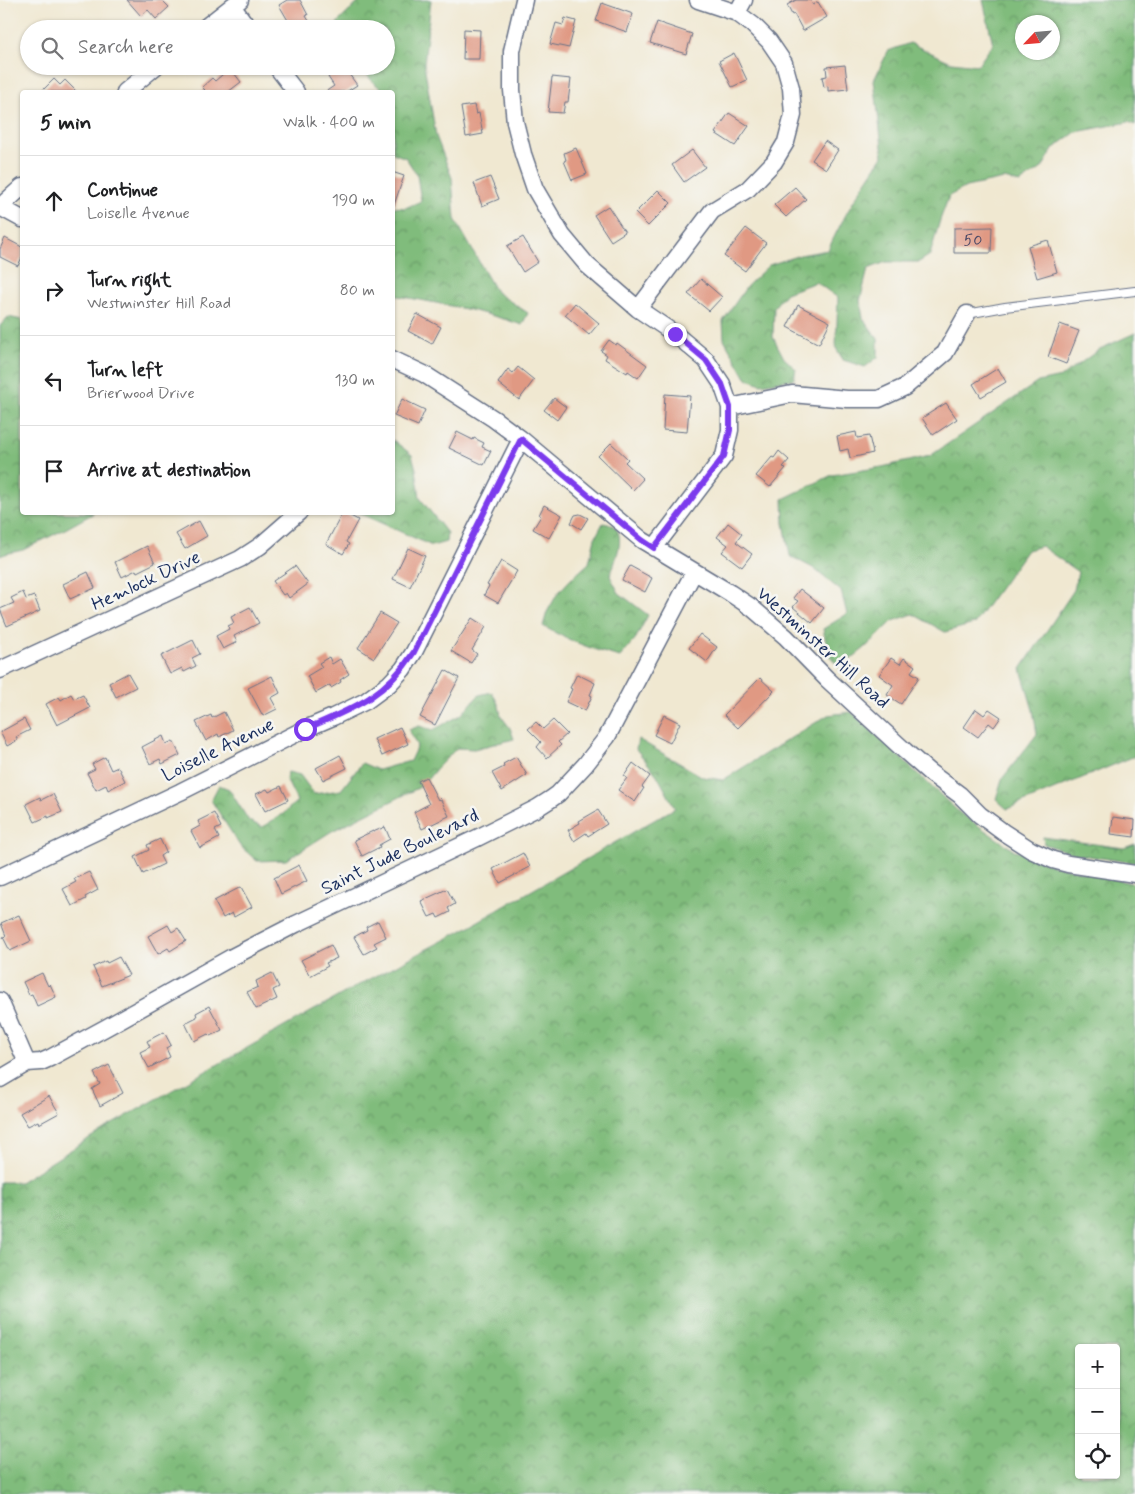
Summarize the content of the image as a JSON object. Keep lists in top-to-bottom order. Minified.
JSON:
{"streets":{"street":["Hemlock Drive","Westminster Hill Road","Loiselle Avenue","Saint Jude Boulevard"]},"crossings":[["Westminster Hill Road","Loiselle Avenue"],["Westminster Hill Road","Saint Jude Boulevard"]],"house_numbers":["50"],"north":"bottom left","page":{"search":"Search here","heading":["5 min","Walk · 400 m"],"list":[["Continue","Loiselle Avenue","190 m"],["Turn right","Westminster Hill Road","80 m"],["Turn left","Brierwood Drive","130 m"],"Arrive at destination"],"map_buttons":["+","−"]}}
